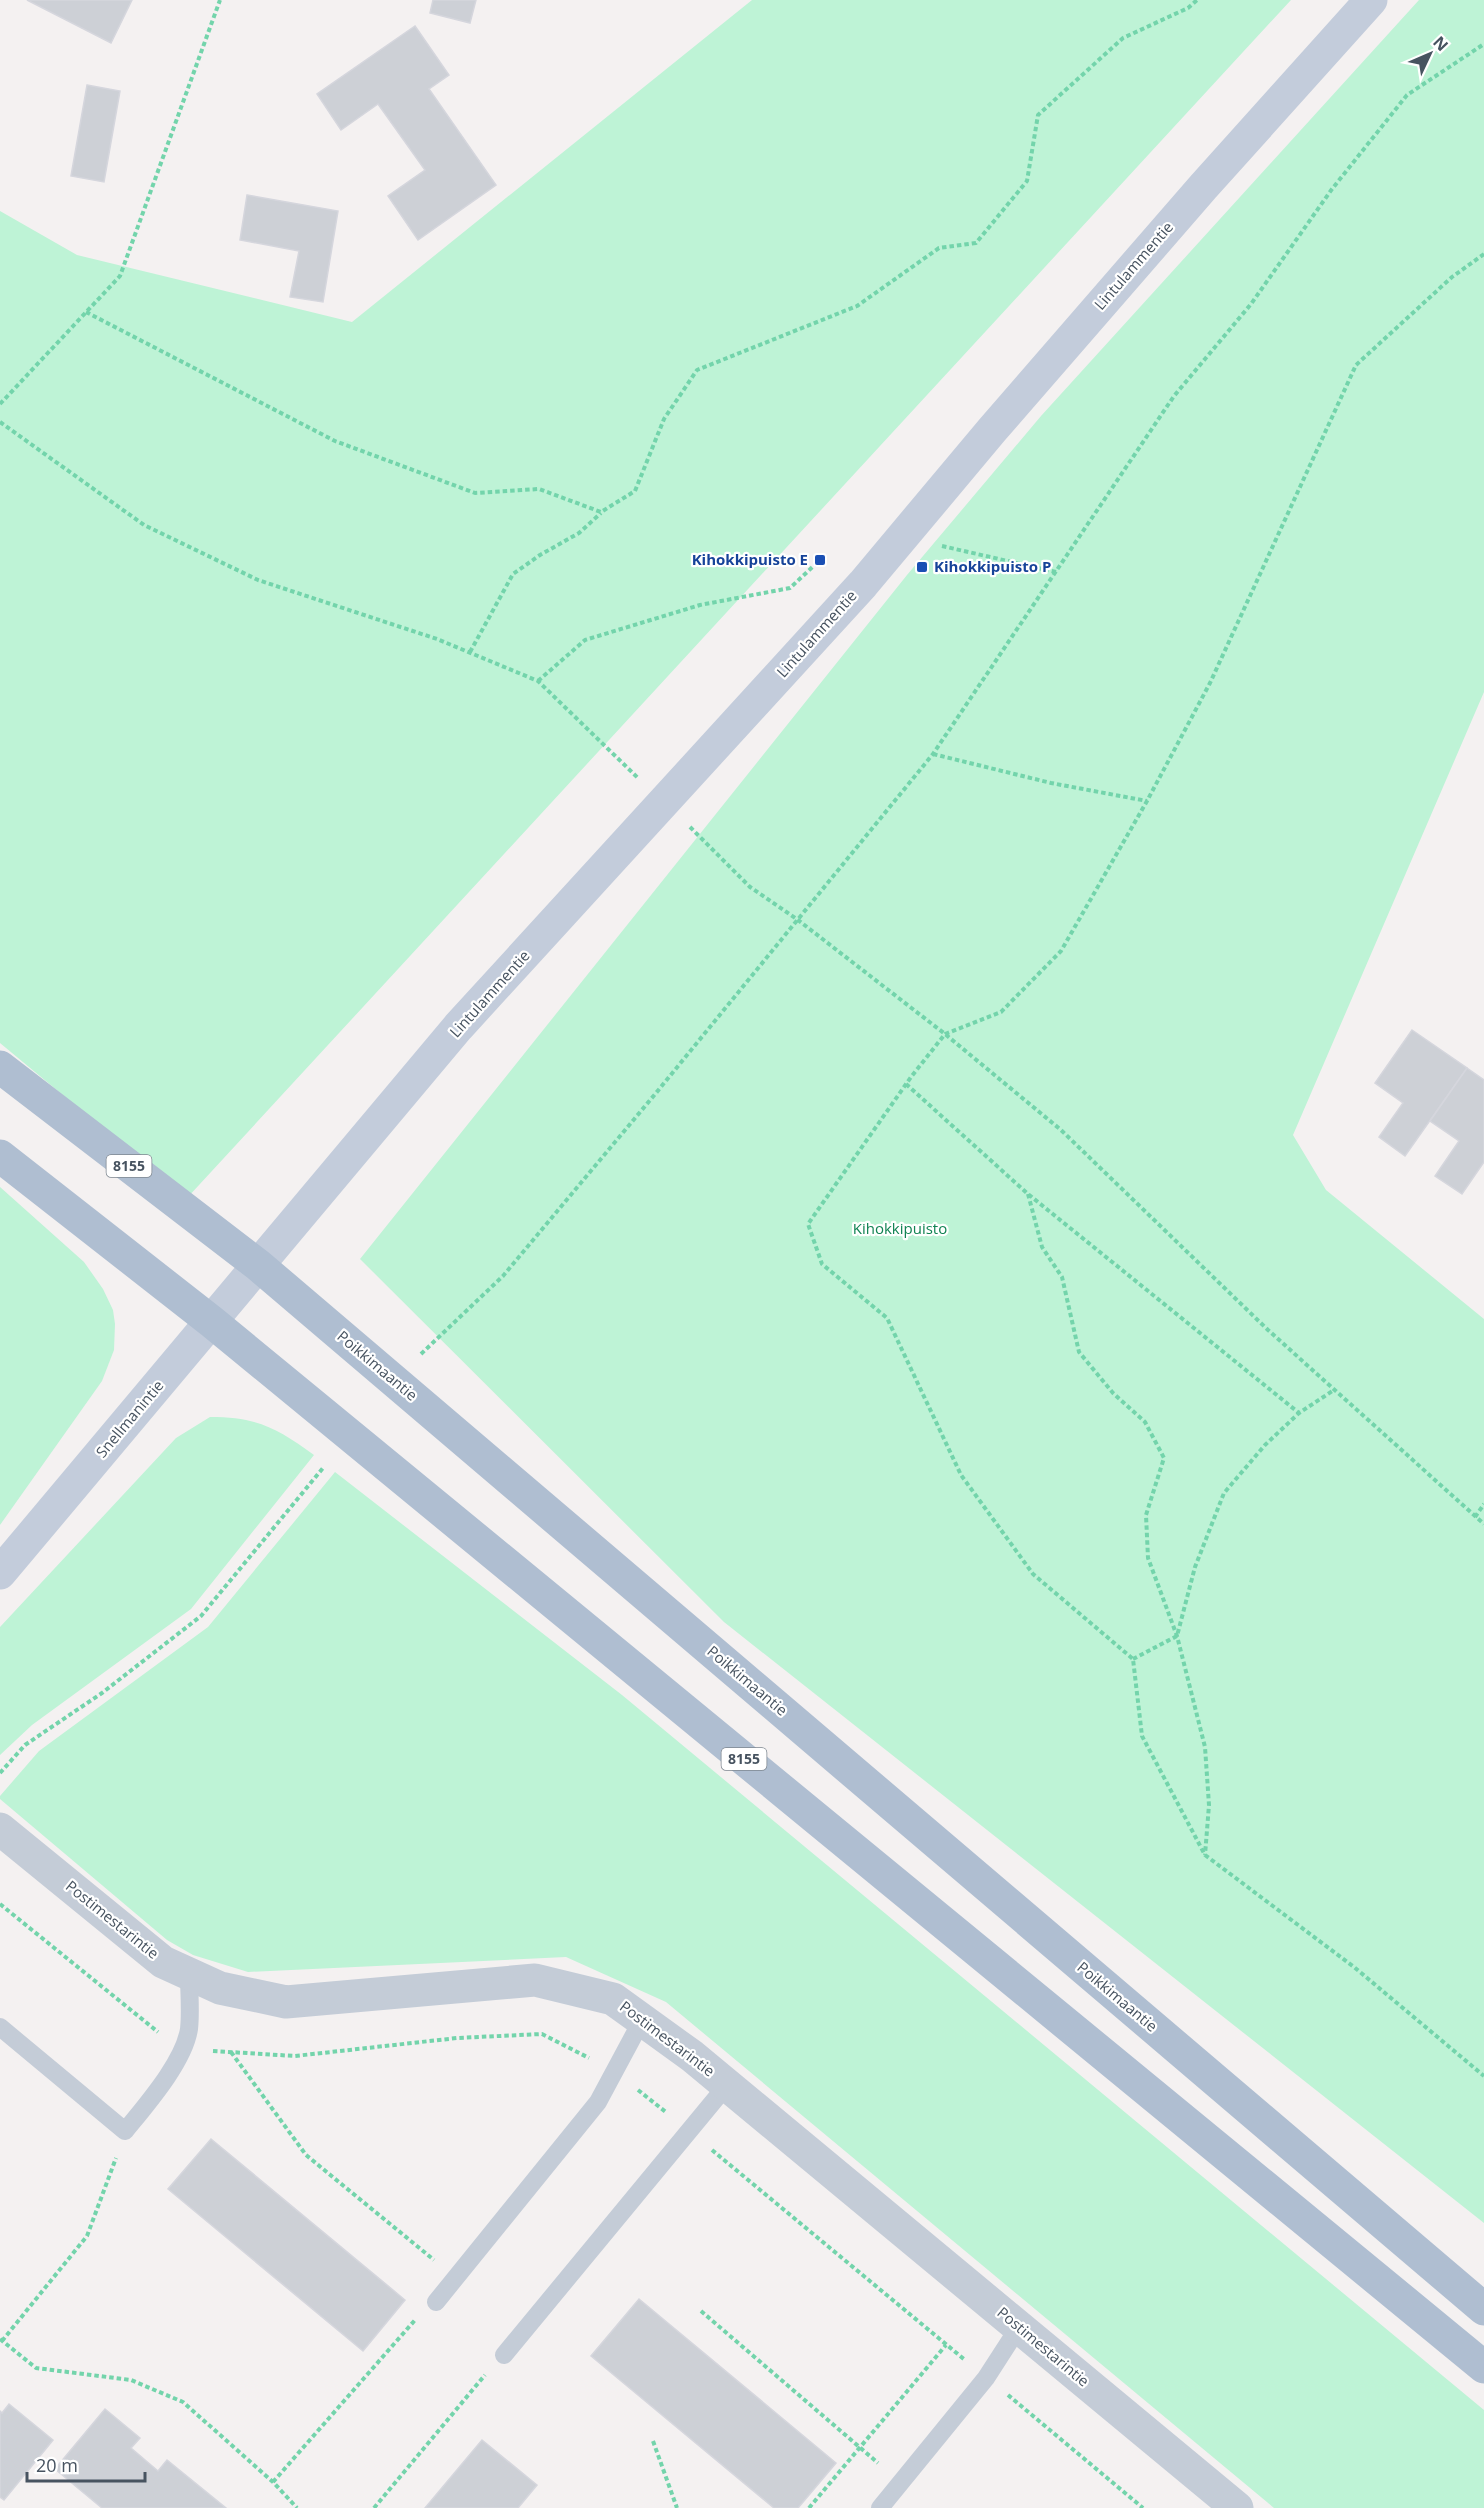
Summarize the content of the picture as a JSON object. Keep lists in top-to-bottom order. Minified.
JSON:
{"streets":{"main road":["8155","Poikkimaantie"],"street":["Lintulammentie","Snellmanintie","Postimestarintie"]},"crossings":[["Lintulammentie","Poikkimaantie"],["Lintulammentie","Snellmanintie"],["8155","Snellmanintie"],["Poikkimaantie","Snellmanintie"]],"parks":["Kihokkipuisto"],"places":{"transit":["Kihokkipuisto E","Kihokkipuisto P"]},"scale_bar":"20 m","north":"top right"}
